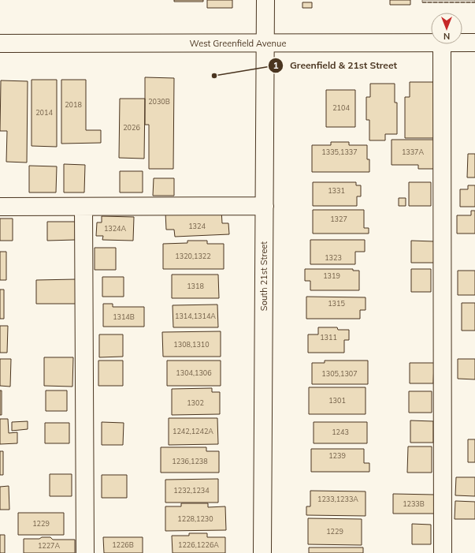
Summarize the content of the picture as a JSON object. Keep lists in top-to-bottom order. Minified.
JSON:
{"streets":{"street":["West Greenfield Avenue","South 21st Street"]},"crossings":[["West Greenfield Avenue","South 21st Street"]],"places":["Greenfield & 21st Street"],"house_numbers":["2030B","2018","2104","2014","2026","1335,1337","1337A","1331","1327","1324","1324A","1320,1322","1323","1319","1318","1315","1314,1314A","1314B","1311","1308,1310","1304,1306","1305,1307","1301","1302","1242,1242A","1243","1239","1236,1238","1232,1234","1233,1233A","1233B","1228,1230","1229","1229","1226B","1226,1226A","1227A"],"north":"bottom"}
